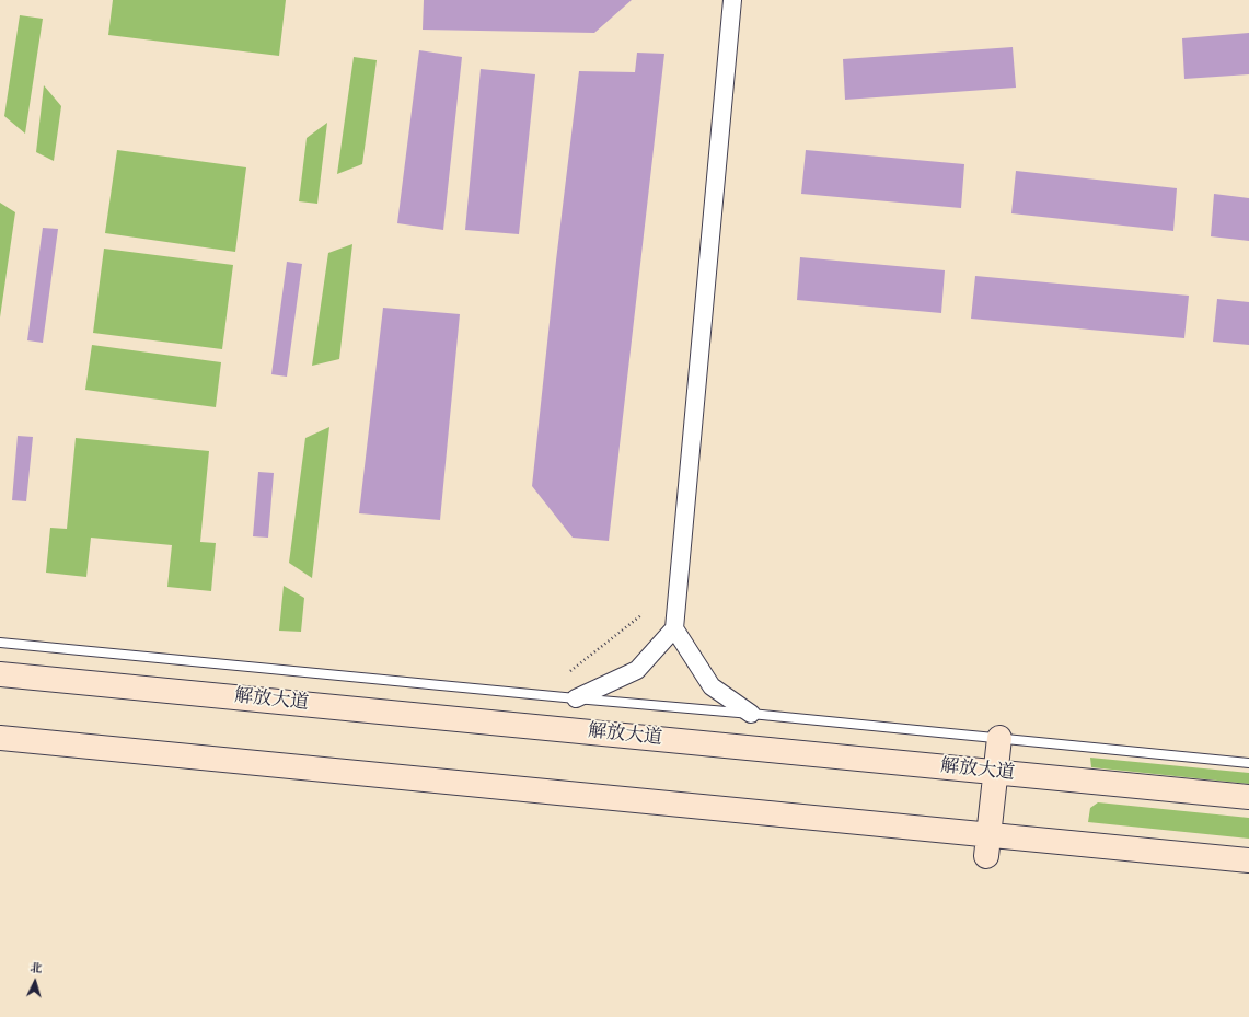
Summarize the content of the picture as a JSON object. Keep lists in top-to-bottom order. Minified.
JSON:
{"streets":{"main road":["解放大道"]},"north":"top"}
